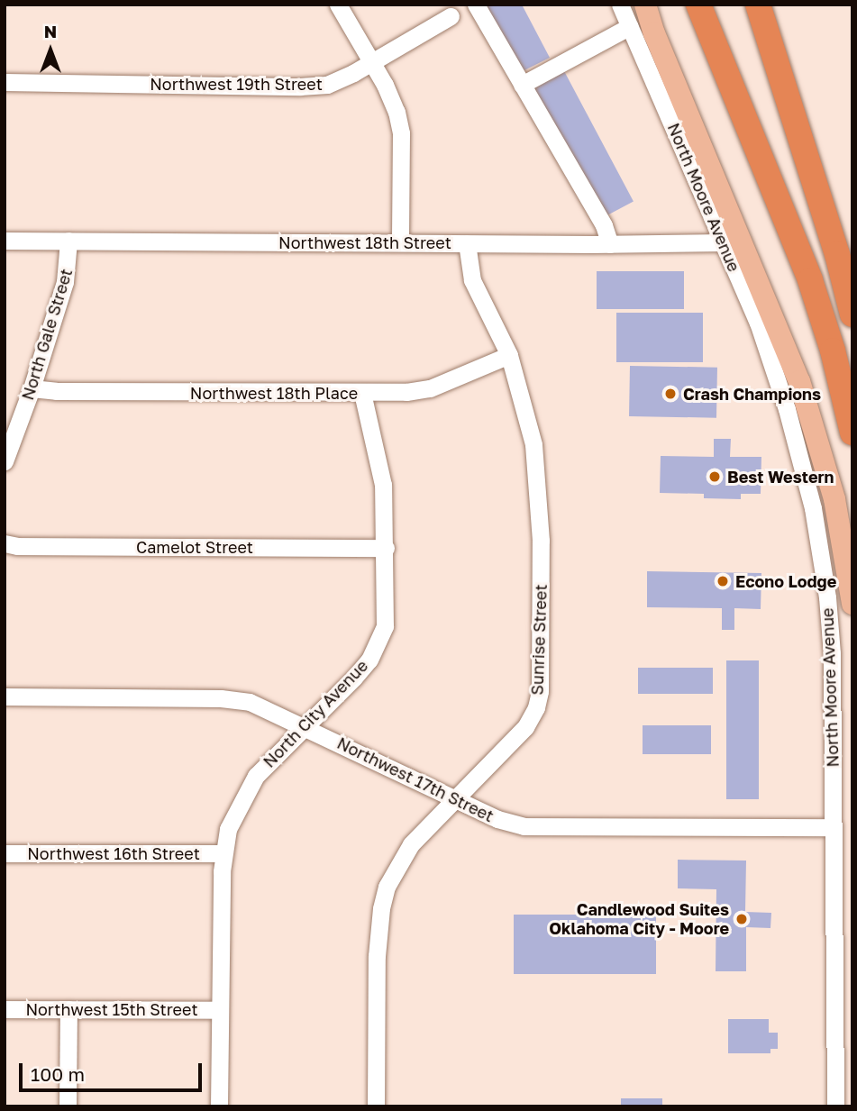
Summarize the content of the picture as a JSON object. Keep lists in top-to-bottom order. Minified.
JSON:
{"streets":{"street":["Northwest 19th Street","North Moore Avenue","Northwest 18th Street","North Gale Street","Northwest 18th Place","Camelot Street","Sunrise Street","North City Avenue","Northwest 17th Street","Northwest 16th Street","Northwest 15th Street"]},"crossings":[["North Moore Avenue","Northwest 18th Street"],["North Moore Avenue","Northwest 17th Street"],["Northwest 18th Street","North Gale Street"],["Northwest 18th Street","Sunrise Street"],["North Gale Street","Northwest 18th Place"],["Northwest 18th Place","Sunrise Street"],["Northwest 18th Place","North City Avenue"],["Camelot Street","North City Avenue"],["Sunrise Street","Northwest 17th Street"],["North City Avenue","Northwest 17th Street"],["North City Avenue","Northwest 16th Street"],["North City Avenue","Northwest 15th Street"]],"places":["Crash Champions","Best Western","Econo Lodge","Candlewood Suites Oklahoma City - Moore"],"scale_bar":"100 m","north":"top"}
